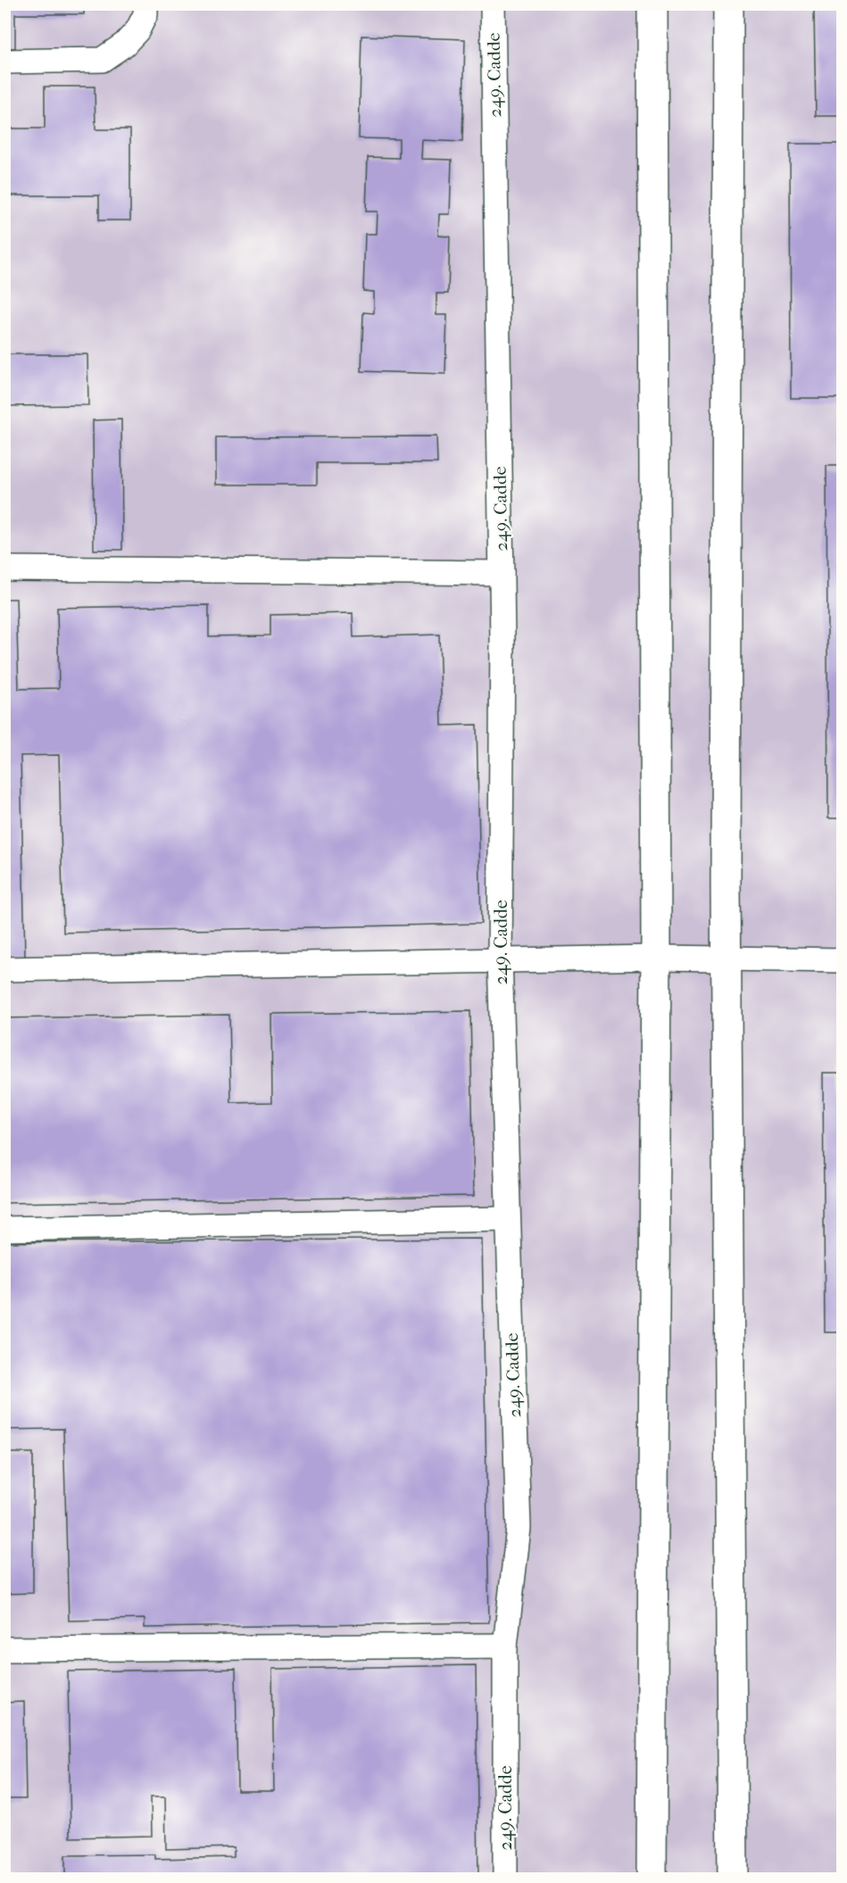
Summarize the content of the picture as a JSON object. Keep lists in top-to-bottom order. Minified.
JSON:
{"streets":{"street":["249. Cadde"]}}
